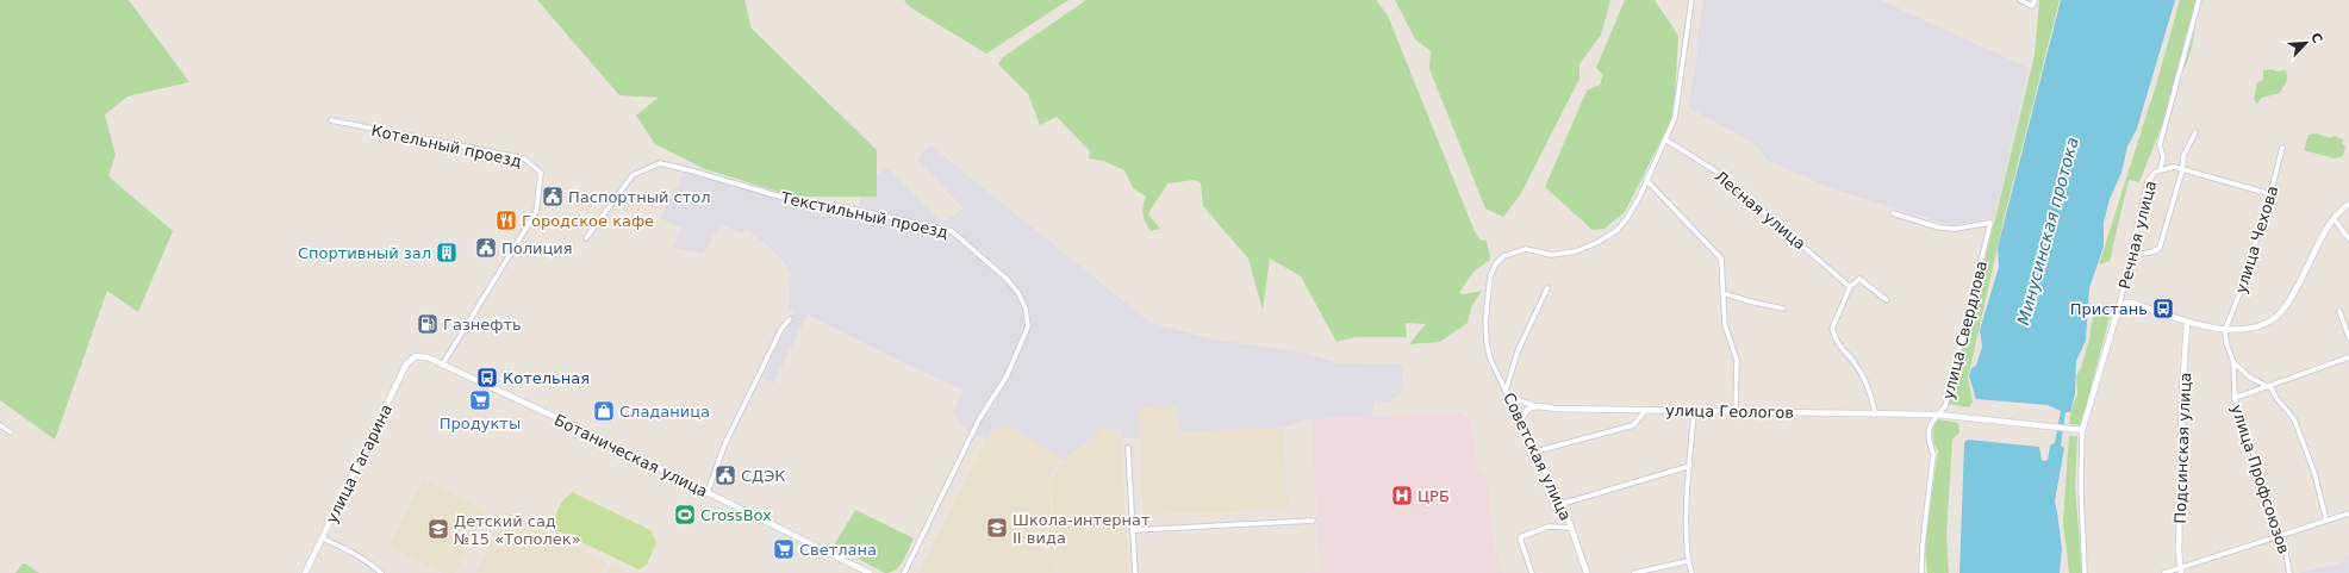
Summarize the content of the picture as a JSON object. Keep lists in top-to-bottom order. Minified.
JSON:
{"streets":{"street":["Котельный проезд","Лесная улица","Текстильный проезд","Речная улица","улица Чехова","улица Свердлова","улица Геологов","Подсинская улица","Ботаническая улица","Советская улица","улица Гагарина","улица Профсоюзов"]},"crossings":[["Котельный проезд","Ботаническая улица"],["улица Чехова","улица Профсоюзов"],["улица Свердлова","улица Геологов"],["Ботаническая улица","улица Гагарина"]],"water":["Минусинская протока"],"places":{"public building":["Паспортный стол","Полиция","СДЭК"],"restaurant":["Городское кафе"],"building":["Спортивный зал"],"bus stop":["Пристань","Котельная"],"fuel station":["Газнефть"],"supermarket":["Продукты","Светлана"],"shop":["Сладаница"],"hospital":["ЦРБ"],"sports":["CrossBox"],"school or university":["Школа-интернат II вида","Детский сад №15 «Тополек»"]},"north":"top right"}
